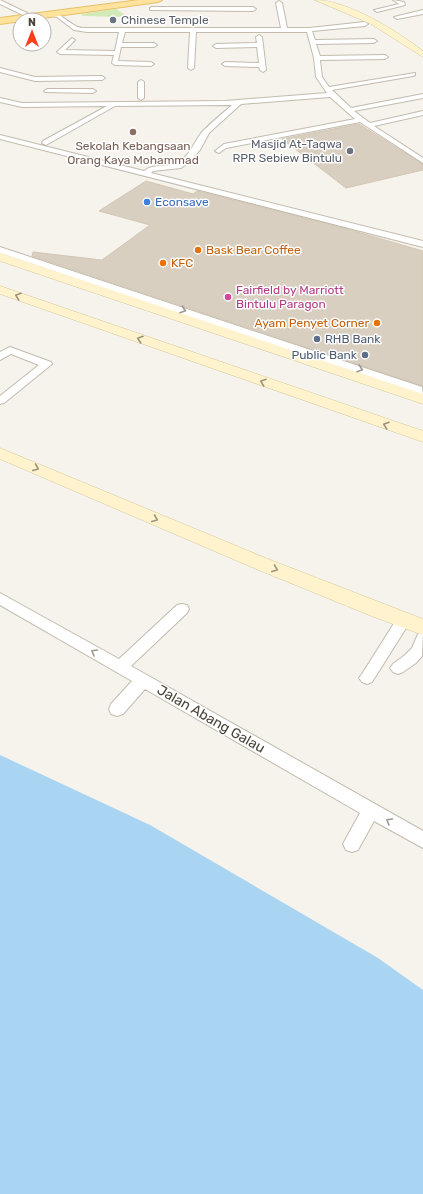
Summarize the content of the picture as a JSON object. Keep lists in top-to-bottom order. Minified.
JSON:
{"streets":{"street":["Jalan Abang Galau"]},"one_way":["Jalan Abang Galau"],"places":["Chinese Temple","Sekolah Kebangsaan Orang Kaya Mohammad","Masjid At-Taqwa RPR Sebiew Bintulu","Econsave","Bask Bear Coffee","KFC","Fairfield by Marriott Bintulu Paragon","Ayam Penyet Corner","RHB Bank","Public Bank"],"north":"top"}
